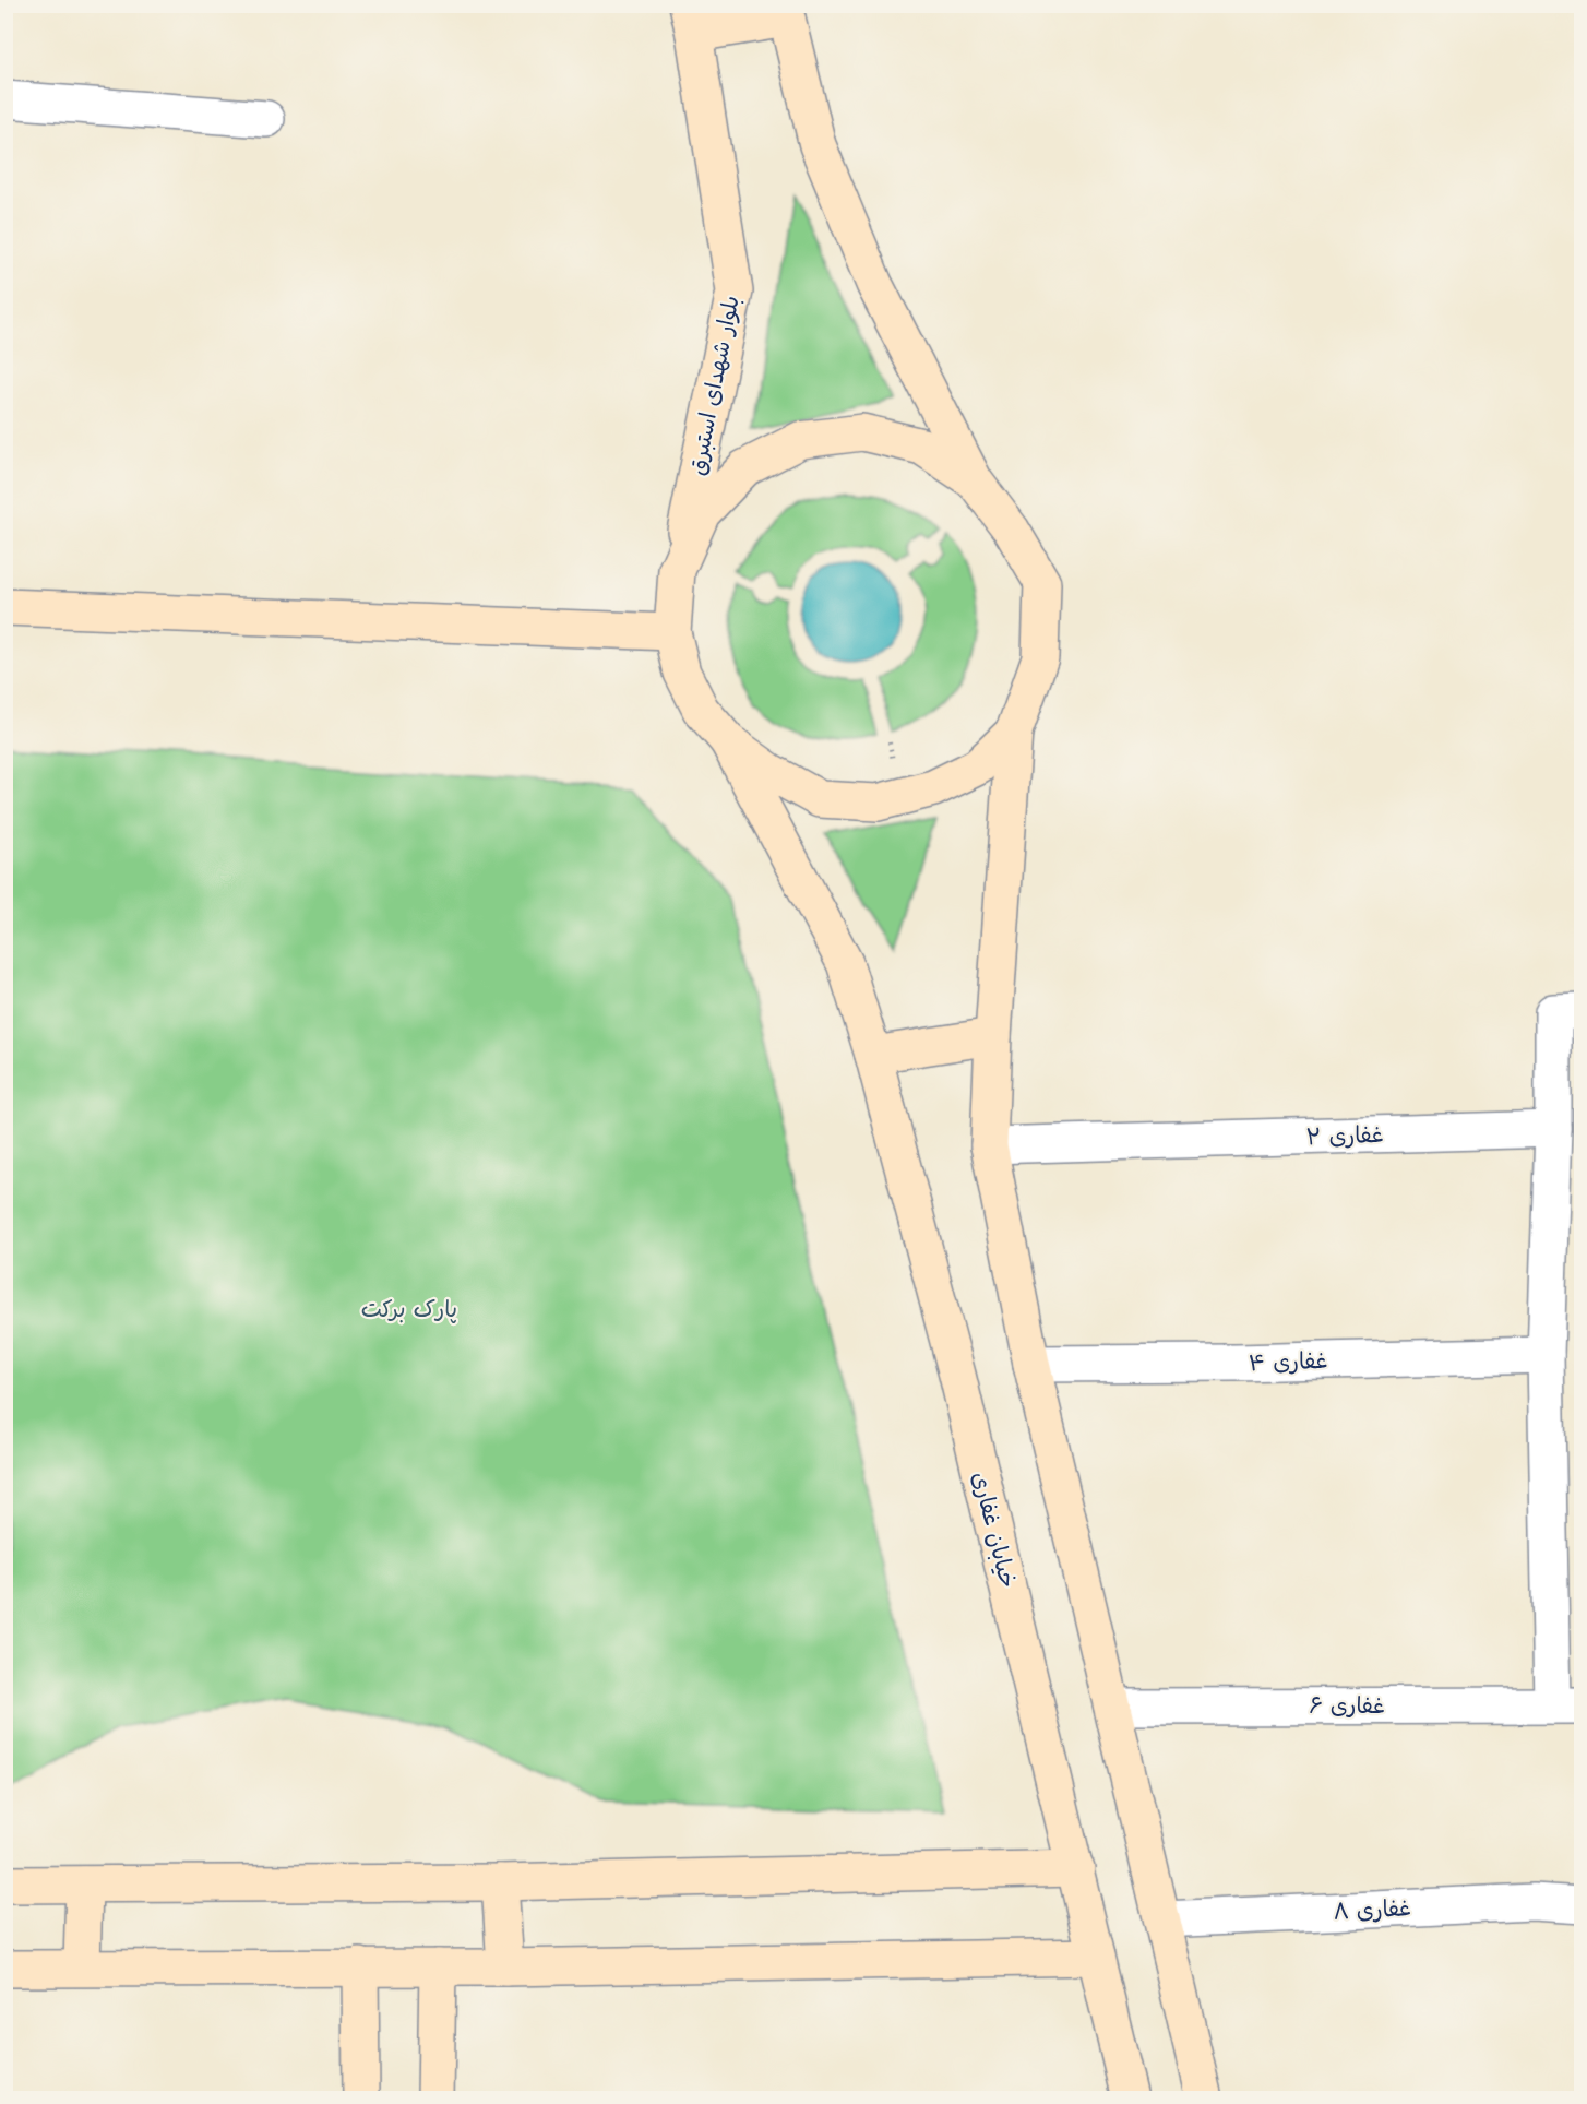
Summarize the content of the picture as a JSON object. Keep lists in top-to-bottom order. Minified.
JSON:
{"streets":{"street":["بلوار شهدای استبرق","غفاری ۲","غفاری ۴","خیابان غفاری","غفاری ۶","غفاری ۸"]},"parks":["پارک برکت"]}
